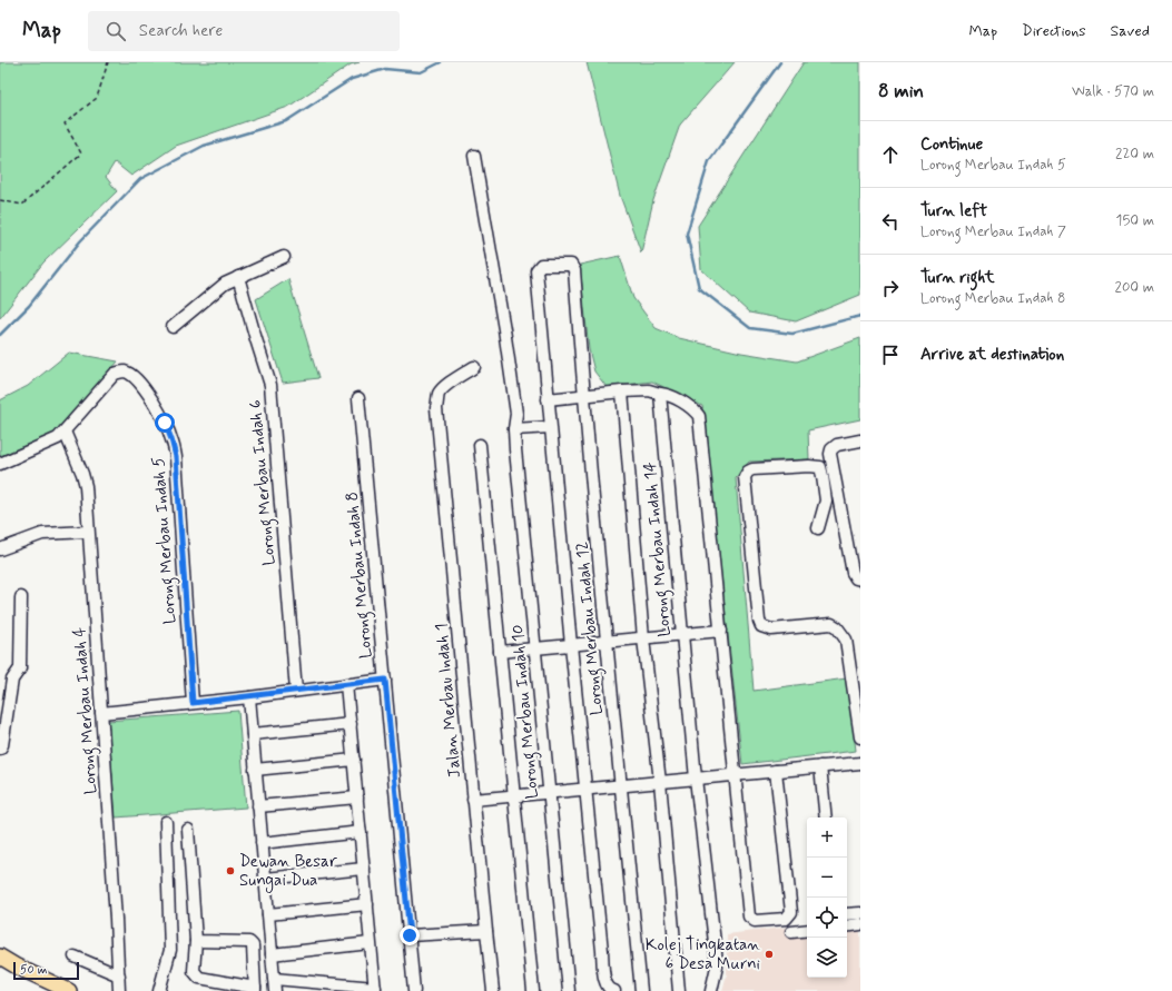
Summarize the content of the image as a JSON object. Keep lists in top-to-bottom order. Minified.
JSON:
{"streets":{"street":["Lorong Merbau Indah 6","Lorong Merbau Indah 5","Lorong Merbau Indah 14","Lorong Merbau Indah 8","Lorong Merbau Indah 12","Jalan Merbau Indah 1","Lorong Merbau Indah 4","Lorong Merbau Indah 10"]},"crossings":[["Lorong Merbau Indah 5","Lorong Merbau Indah 4"]],"places":["Dewan Besar Sungai Dua","Kolej Tingkatan 6 Desa Murni"],"scale_bar":"50 m","page":{"header":"Map","search":"Search here","nav":["Map","Directions","Saved"],"heading":["8 min","Walk · 570 m"],"list":[["Continue","Lorong Merbau Indah 5","220 m"],["Turn left","Lorong Merbau Indah 7","150 m"],["Turn right","Lorong Merbau Indah 8","200 m"],"Arrive at destination"],"map_buttons":["+","−"],"scale":"50 m"}}
